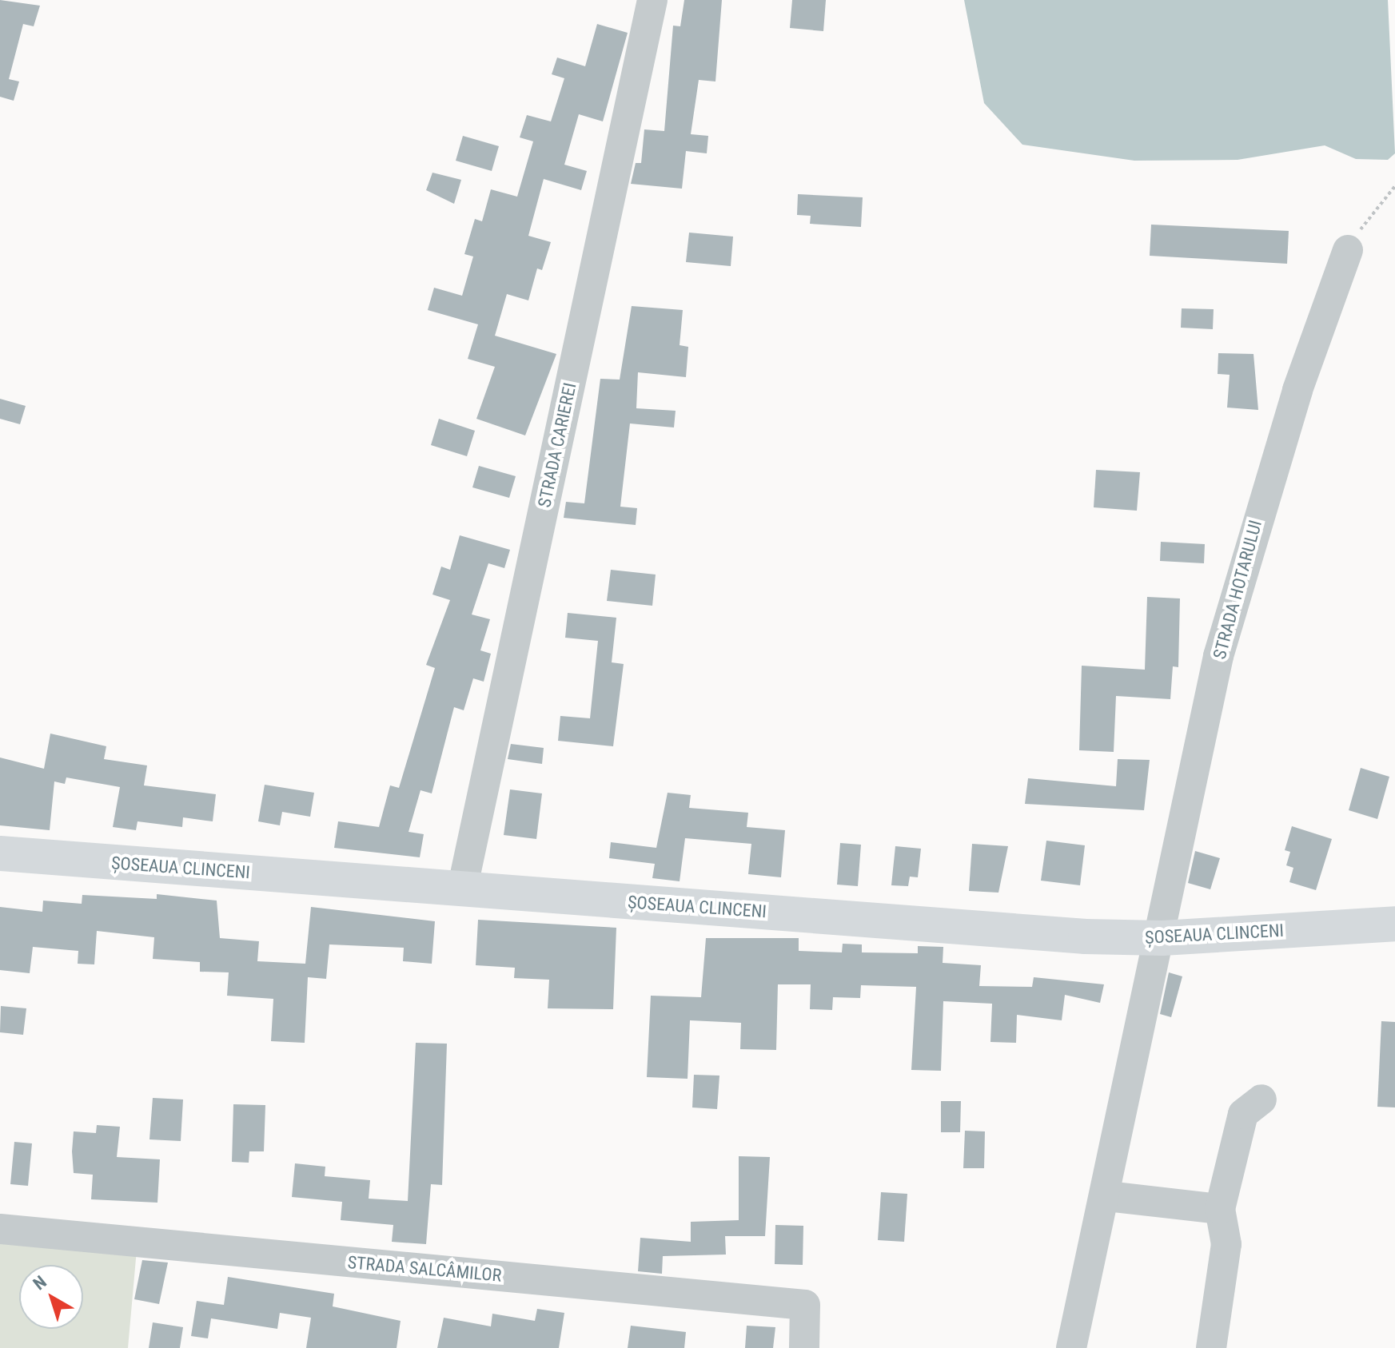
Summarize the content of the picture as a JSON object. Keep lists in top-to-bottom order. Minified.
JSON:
{"streets":{"main road":["ȘOSEAUA CLINCENI"],"street":["STRADA CARIEREI","STRADA HOTARULUI","STRADA SALCÂMILOR"]},"crossings":[["STRADA CARIEREI","ȘOSEAUA CLINCENI"],["STRADA HOTARULUI","ȘOSEAUA CLINCENI"]],"north":"top left"}
